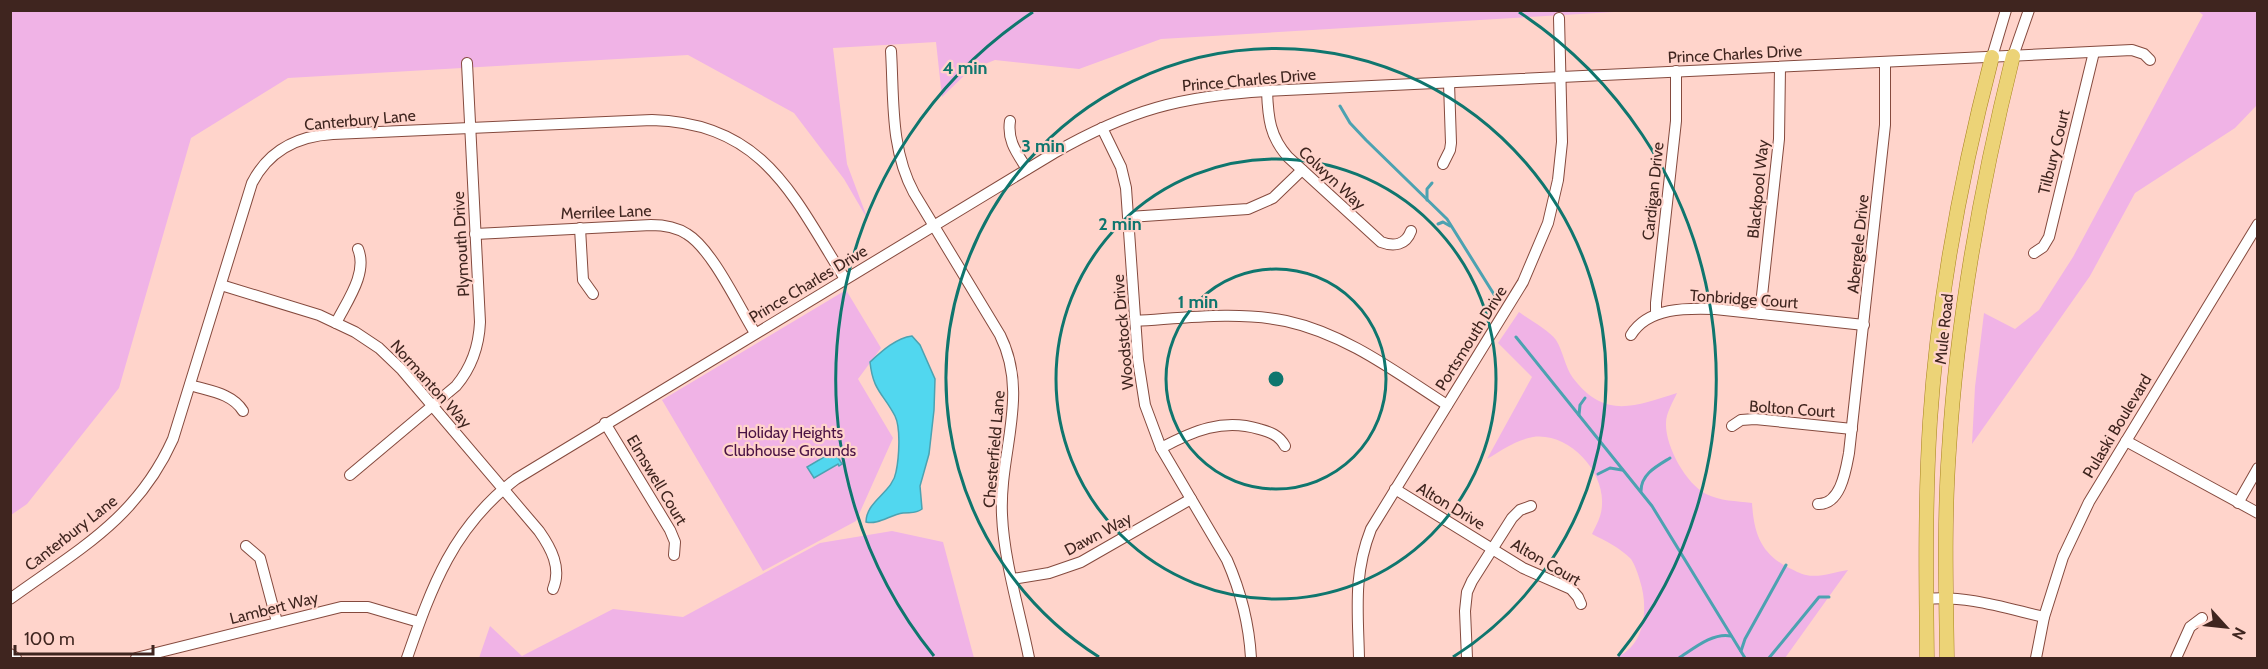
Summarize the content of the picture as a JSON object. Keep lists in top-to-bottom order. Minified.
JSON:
{"streets":{"main road":["Mule Road"],"street":["Prince Charles Drive","Canterbury Lane","Tilbury Court","Colwyn Way","Blackpool Way","Cardigan Drive","Merrilee Lane","Plymouth Drive","Abergele Drive","Tonbridge Court","Woodstock Drive","Portsmouth Drive","Normanton Way","Bolton Court","Pulaski Boulevard","Chesterfield Lane","Elmswell Court","Alton Drive","Dawn Way","Alton Court","Lambert Way"]},"crossings":[["Prince Charles Drive","Canterbury Lane"],["Prince Charles Drive","Tilbury Court"],["Prince Charles Drive","Colwyn Way"],["Prince Charles Drive","Blackpool Way"],["Prince Charles Drive","Cardigan Drive"],["Prince Charles Drive","Merrilee Lane"],["Prince Charles Drive","Abergele Drive"],["Prince Charles Drive","Mule Road"],["Prince Charles Drive","Woodstock Drive"],["Prince Charles Drive","Portsmouth Drive"],["Prince Charles Drive","Normanton Way"],["Prince Charles Drive","Chesterfield Lane"],["Prince Charles Drive","Elmswell Court"],["Prince Charles Drive","Lambert Way"],["Canterbury Lane","Plymouth Drive"],["Canterbury Lane","Normanton Way"],["Blackpool Way","Tonbridge Court"],["Cardigan Drive","Tonbridge Court"],["Merrilee Lane","Plymouth Drive"],["Plymouth Drive","Normanton Way"],["Abergele Drive","Tonbridge Court"],["Abergele Drive","Bolton Court"],["Woodstock Drive","Dawn Way"],["Portsmouth Drive","Alton Drive"],["Chesterfield Lane","Dawn Way"],["Alton Drive","Alton Court"]],"parks":["Holiday Heights Clubhouse Grounds"],"scale_bar":"100 m","north":"bottom right","rings":["4 min","3 min","2 min","1 min"]}
